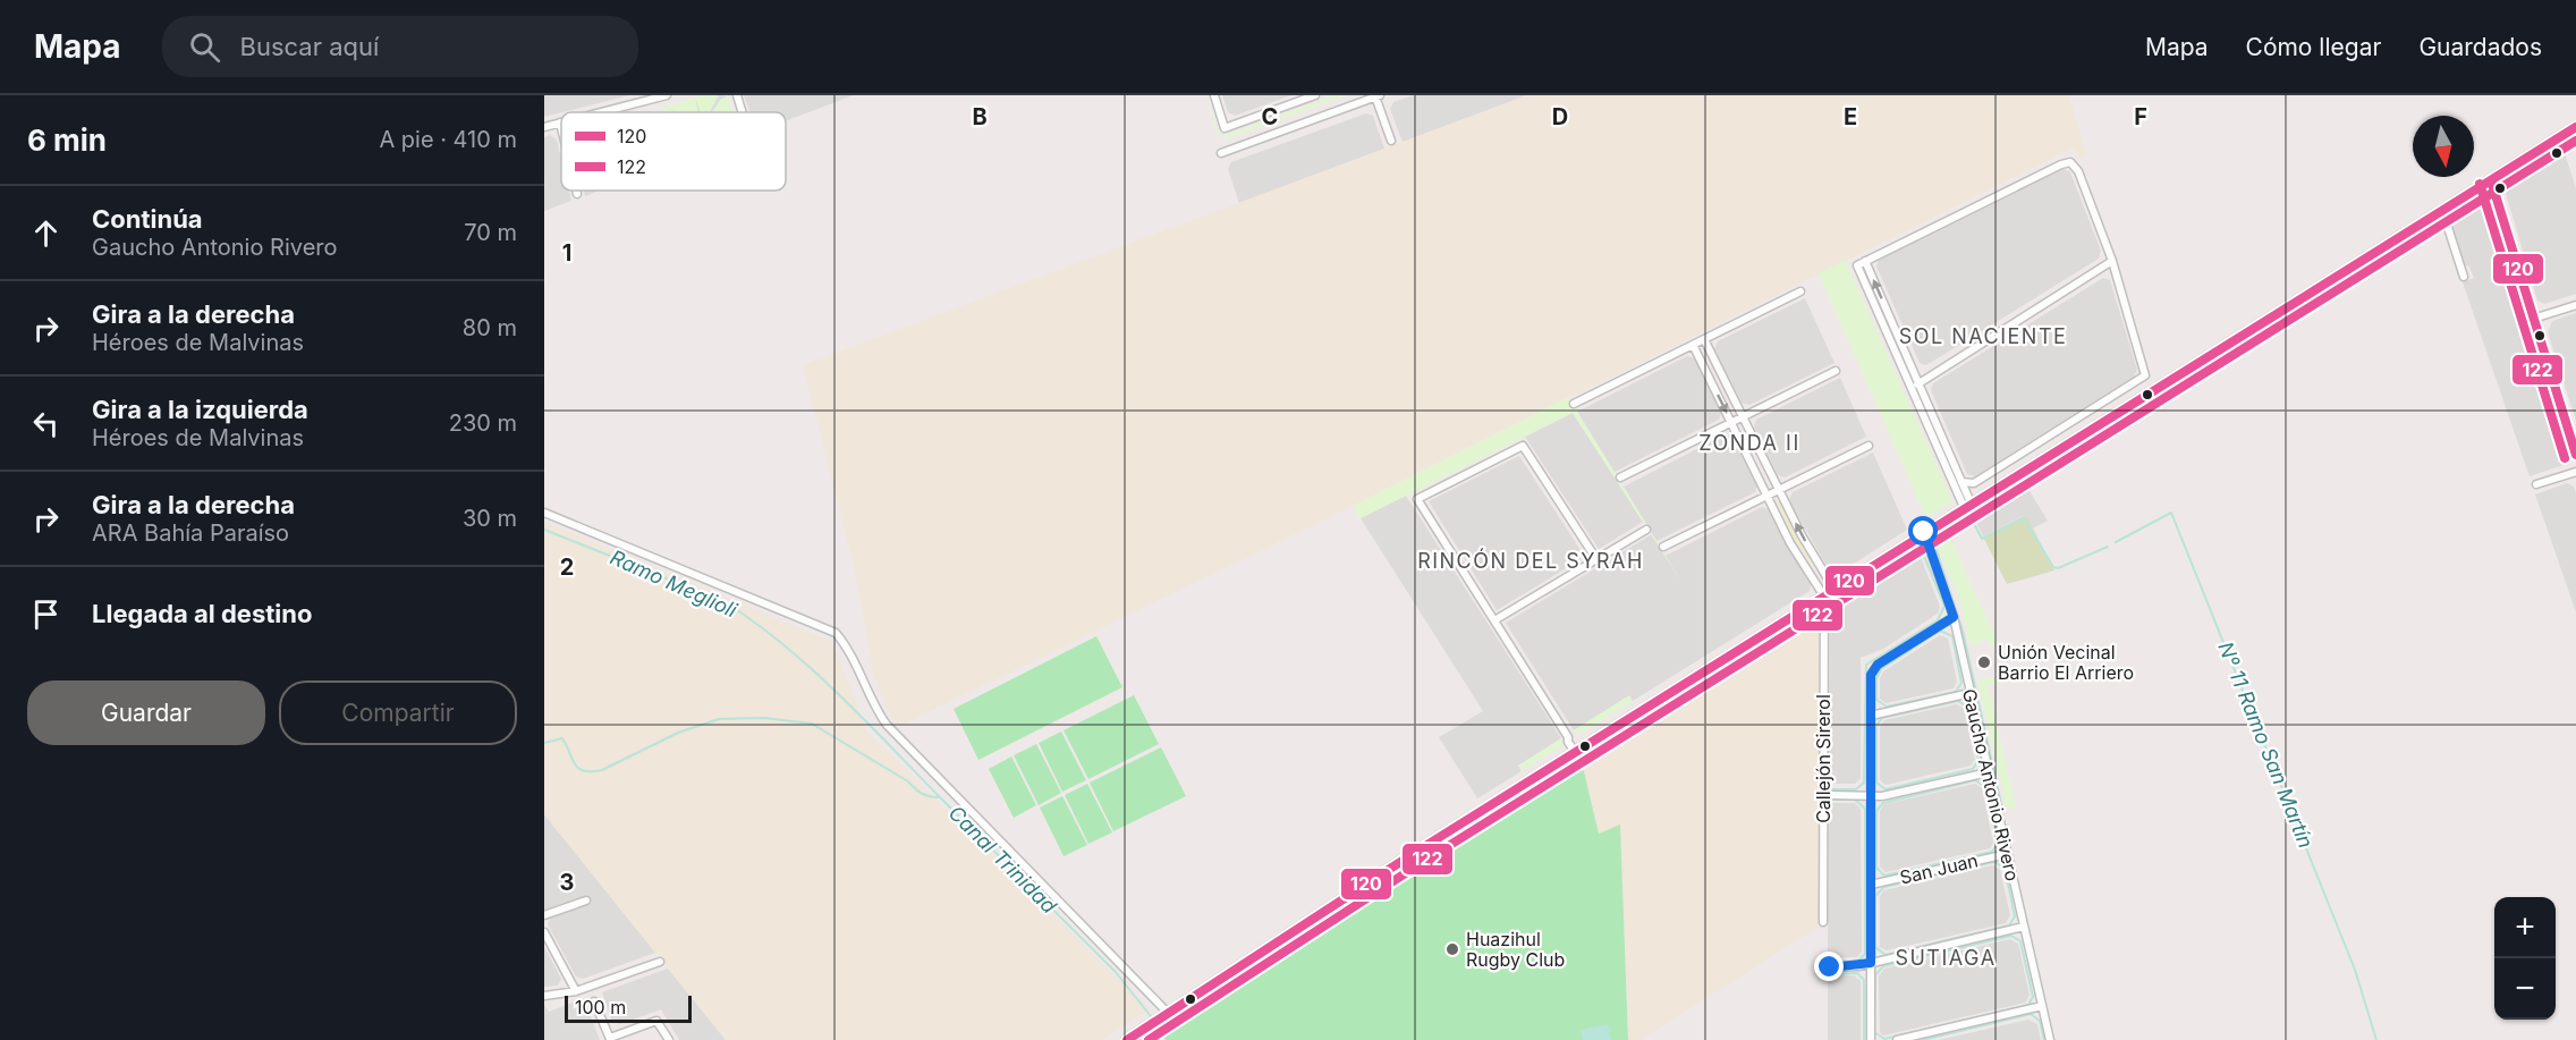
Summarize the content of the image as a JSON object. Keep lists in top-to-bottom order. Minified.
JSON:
{"streets":{"street":["Callejón Sirerol","Gaucho Antonio Rivero","San Juan"]},"crossings":[["Gaucho Antonio Rivero","San Juan"]],"districts":["SOL NACIENTE","ZONDA II","RINCÓN DEL SYRAH","SUTIAGA"],"water":["Ramo Meglioli","Nº 11 Ramo San Martín","Canal Trinidad"],"places":["Unión Vecinal Barrio El Arriero","Huazihul Rugby Club"],"lines":["transit line 120","transit line 122"],"legend":["120","122"],"scale_bar":"100 m","north":"bottom","page":{"header":"Mapa","search":"Buscar aquí","nav":["Mapa","Cómo llegar","Guardados"],"heading":["6 min","A pie · 410 m"],"list":[["Continúa","Gaucho Antonio Rivero","70 m"],["Gira a la derecha","Héroes de Malvinas","80 m"],["Gira a la izquierda","Héroes de Malvinas","230 m"],["Gira a la derecha","ARA Bahía Paraíso","30 m"],"Llegada al destino"],"buttons":["Guardar","Compartir"],"map_buttons":["+","−"],"scale":"100 m"},"grid":{"columns":["B","C","D","E","F"],"rows":["1","2","3"]}}
